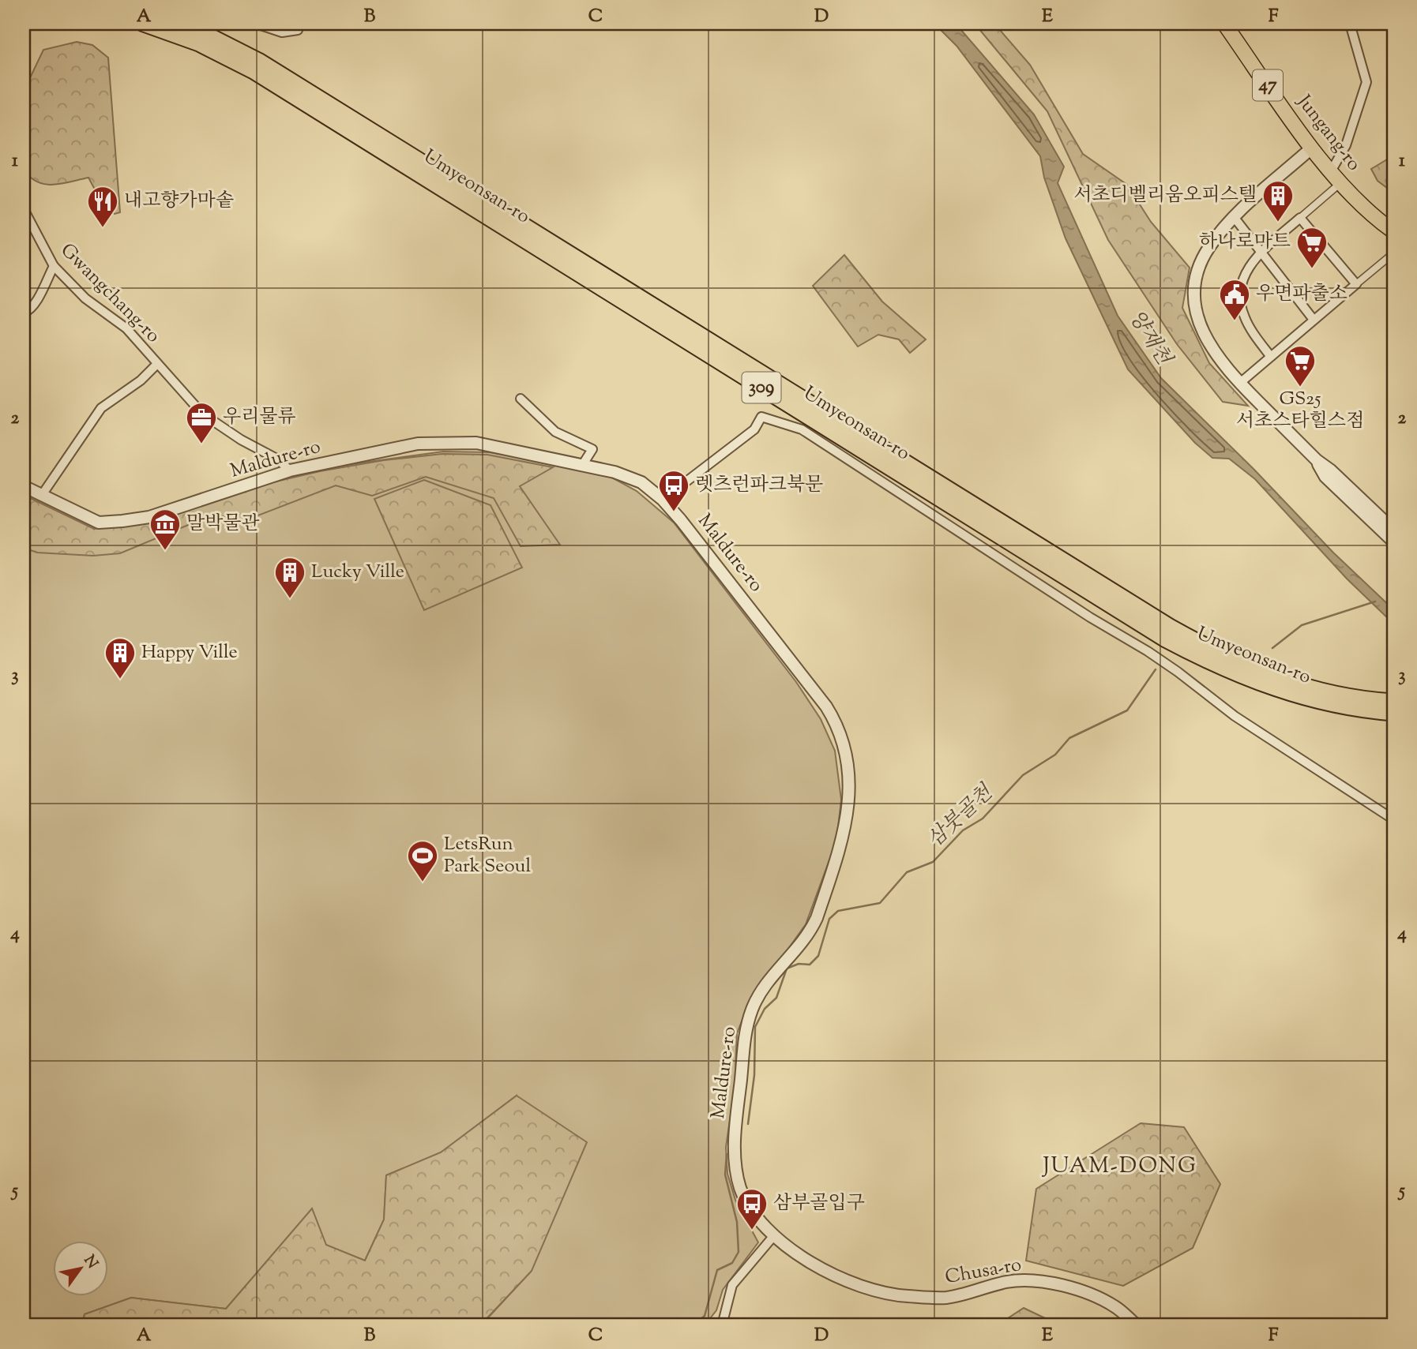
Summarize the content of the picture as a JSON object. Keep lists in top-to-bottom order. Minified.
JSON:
{"streets":{"highway":["Umyeonsan-ro","309"],"main road":["47","Jungang-ro"],"street":["Gwangchang-ro","Maldure-ro","Chusa-ro"]},"crossings":[["Gwangchang-ro","Maldure-ro"],["Maldure-ro","Chusa-ro"]],"districts":["JUAM-DONG"],"water":["양재천","삼붓골천"],"places":{"building":["서초디벨리움오피스텔","Lucky Ville","Happy Ville"],"restaurant":["내고향가마솥"],"supermarket":["하나로마트","GS25 서초스타힐스점"],"public building":["우면파출소"],"office":["우리물류"],"bus stop":["렛츠런파크북문","삼부골입구"],"museum":["말박물관"],"sports":["LetsRun Park Seoul"]},"north":"top right","grid":{"columns":["A","B","C","D","E","F"],"rows":["1","2","3","4","5"]}}
